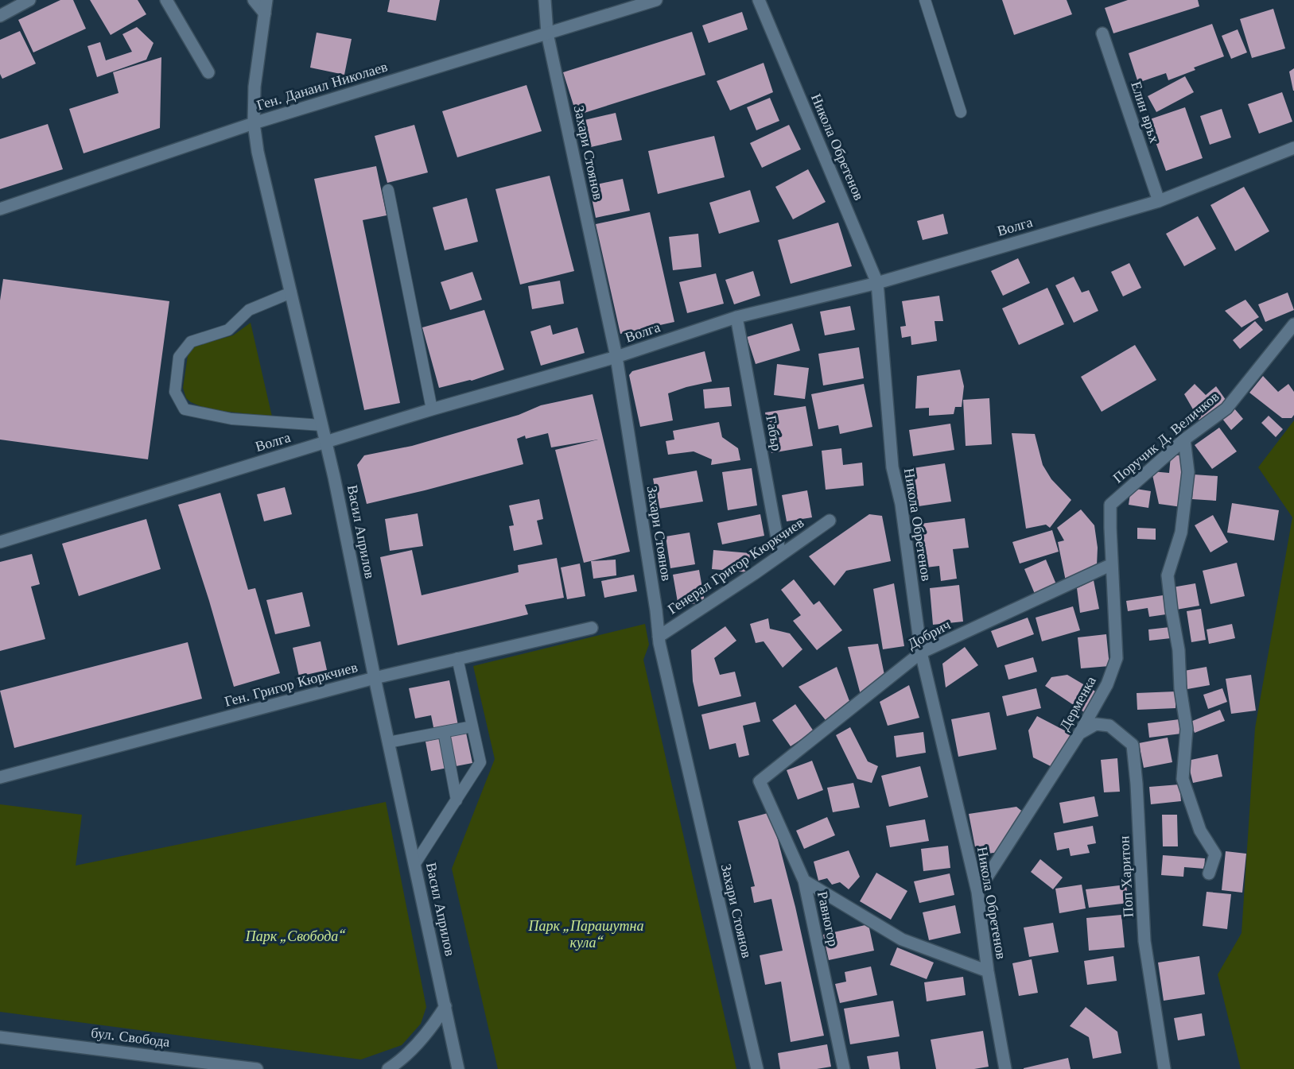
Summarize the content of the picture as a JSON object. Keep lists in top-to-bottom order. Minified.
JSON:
{"streets":{"street":["Ген. Данаил Николаев","Елин връх","Никола Обретенов","Захари Стоянов","Волга","Габър","Поручик Д. Величков","Васил Априлов","Генерал Григор Кюркчиев","Добрич","Ген. Григор Кюркчиев","Дерменка","Поп Харитон","Равногор","бул. Свобода"]},"crossings":[["Ген. Данаил Николаев","Захари Стоянов"],["Ген. Данаил Николаев","Васил Априлов"],["Елин връх","Волга"],["Никола Обретенов","Волга"],["Никола Обретенов","Добрич"],["Никола Обретенов","Дерменка"],["Захари Стоянов","Волга"],["Захари Стоянов","Генерал Григор Кюркчиев"],["Волга","Габър"],["Волга","Васил Априлов"],["Габър","Генерал Григор Кюркчиев"],["Поручик Д. Величков","Дерменка"],["Васил Априлов","Ген. Григор Кюркчиев"],["Добрич","Дерменка"],["Добрич","Равногор"],["Дерменка","Поп Харитон"]],"parks":["Парк „Парашутна кула“","Парк „Свобода“"]}
